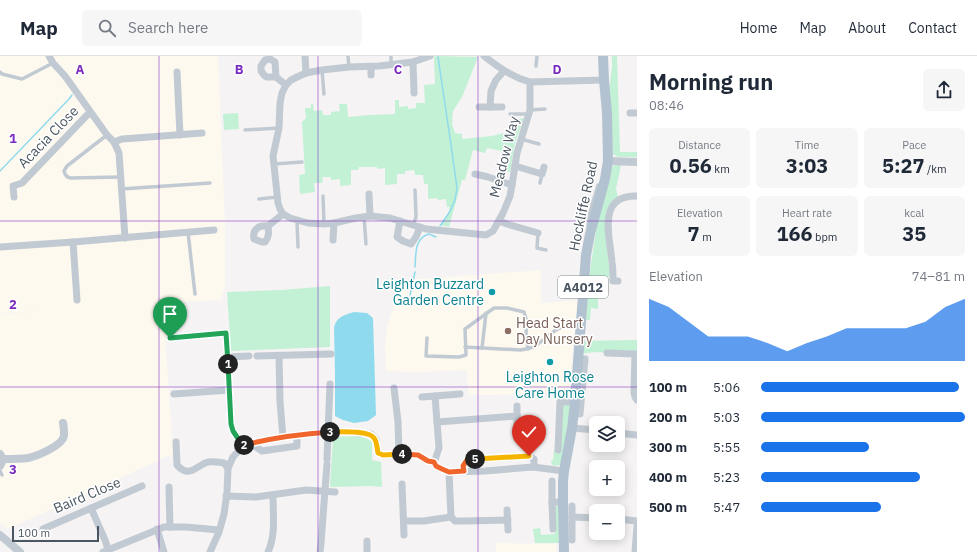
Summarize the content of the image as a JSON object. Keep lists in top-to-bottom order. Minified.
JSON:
{"streets":{"main road":["Hockliffe Road","A4012"],"street":["Acacia Close","Meadow Way","Baird Close"]},"places":["Leighton Buzzard Garden Centre","Head Start Day Nursery","Leighton Rose Care Home"],"scale_bar":"100 m","page":{"header":"Map","search":"Search here","nav":["Home","Map","About","Contact"],"heading":["Morning run","08:46"],"stats":[["Distance","0.56 km"],["Time","3:03"],["Pace","5:27 /km"],["Elevation","7 m"],["Heart rate","166 bpm"],["kcal","35"]],"chart":["Elevation","74–81 m"],"pins":["1","3","2","4","5"],"list":[{"name":"100 m","note":"5:06"},{"name":"200 m","note":"5:03"},{"name":"300 m","note":"5:55"},{"name":"400 m","note":"5:23"},{"name":"500 m","note":"5:47"}],"map_buttons":["+","−"],"scale":"100 m"},"grid":{"columns":["A","B","C","D"],"rows":["1","2","3"]}}
